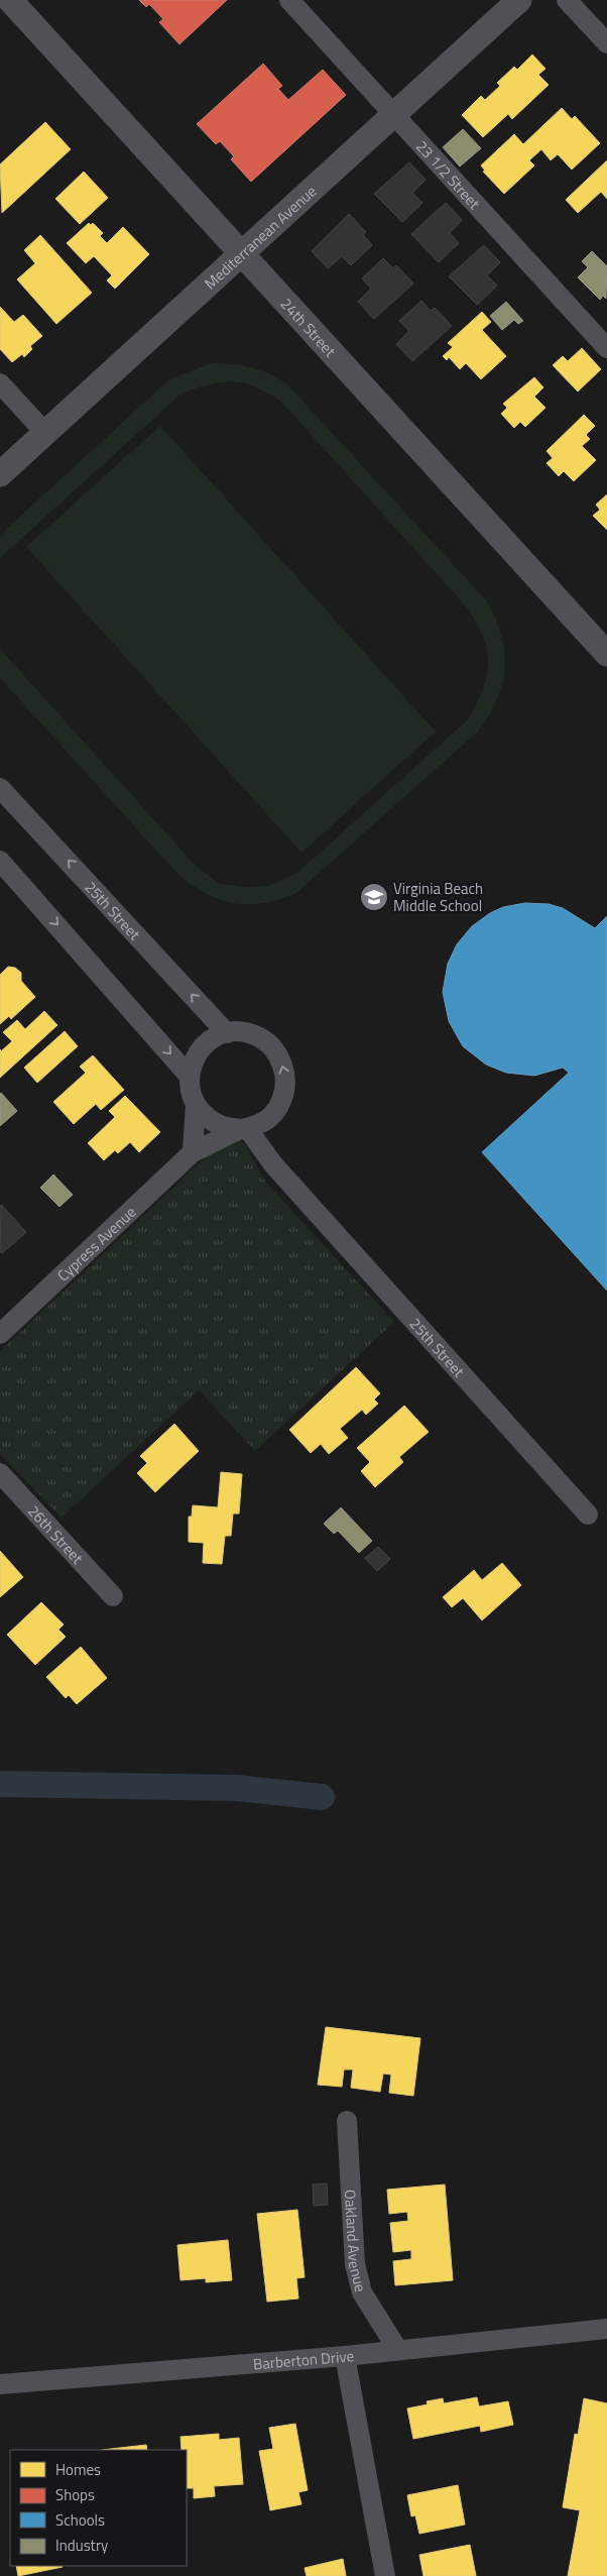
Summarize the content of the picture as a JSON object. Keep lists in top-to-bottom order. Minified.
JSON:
{"streets":{"street":["23 1/2 Street","Mediterranean Avenue","24th Street","25th Street","Cypress Avenue","26th Street","Oakland Avenue","Barberton Drive"]},"crossings":[["23 1/2 Street","Mediterranean Avenue"],["Mediterranean Avenue","24th Street"],["25th Street","Cypress Avenue"],["Oakland Avenue","Barberton Drive"]],"places":{"school or university":["Virginia Beach Middle School"]},"legend":["Homes","Shops","Schools","Industry"]}
